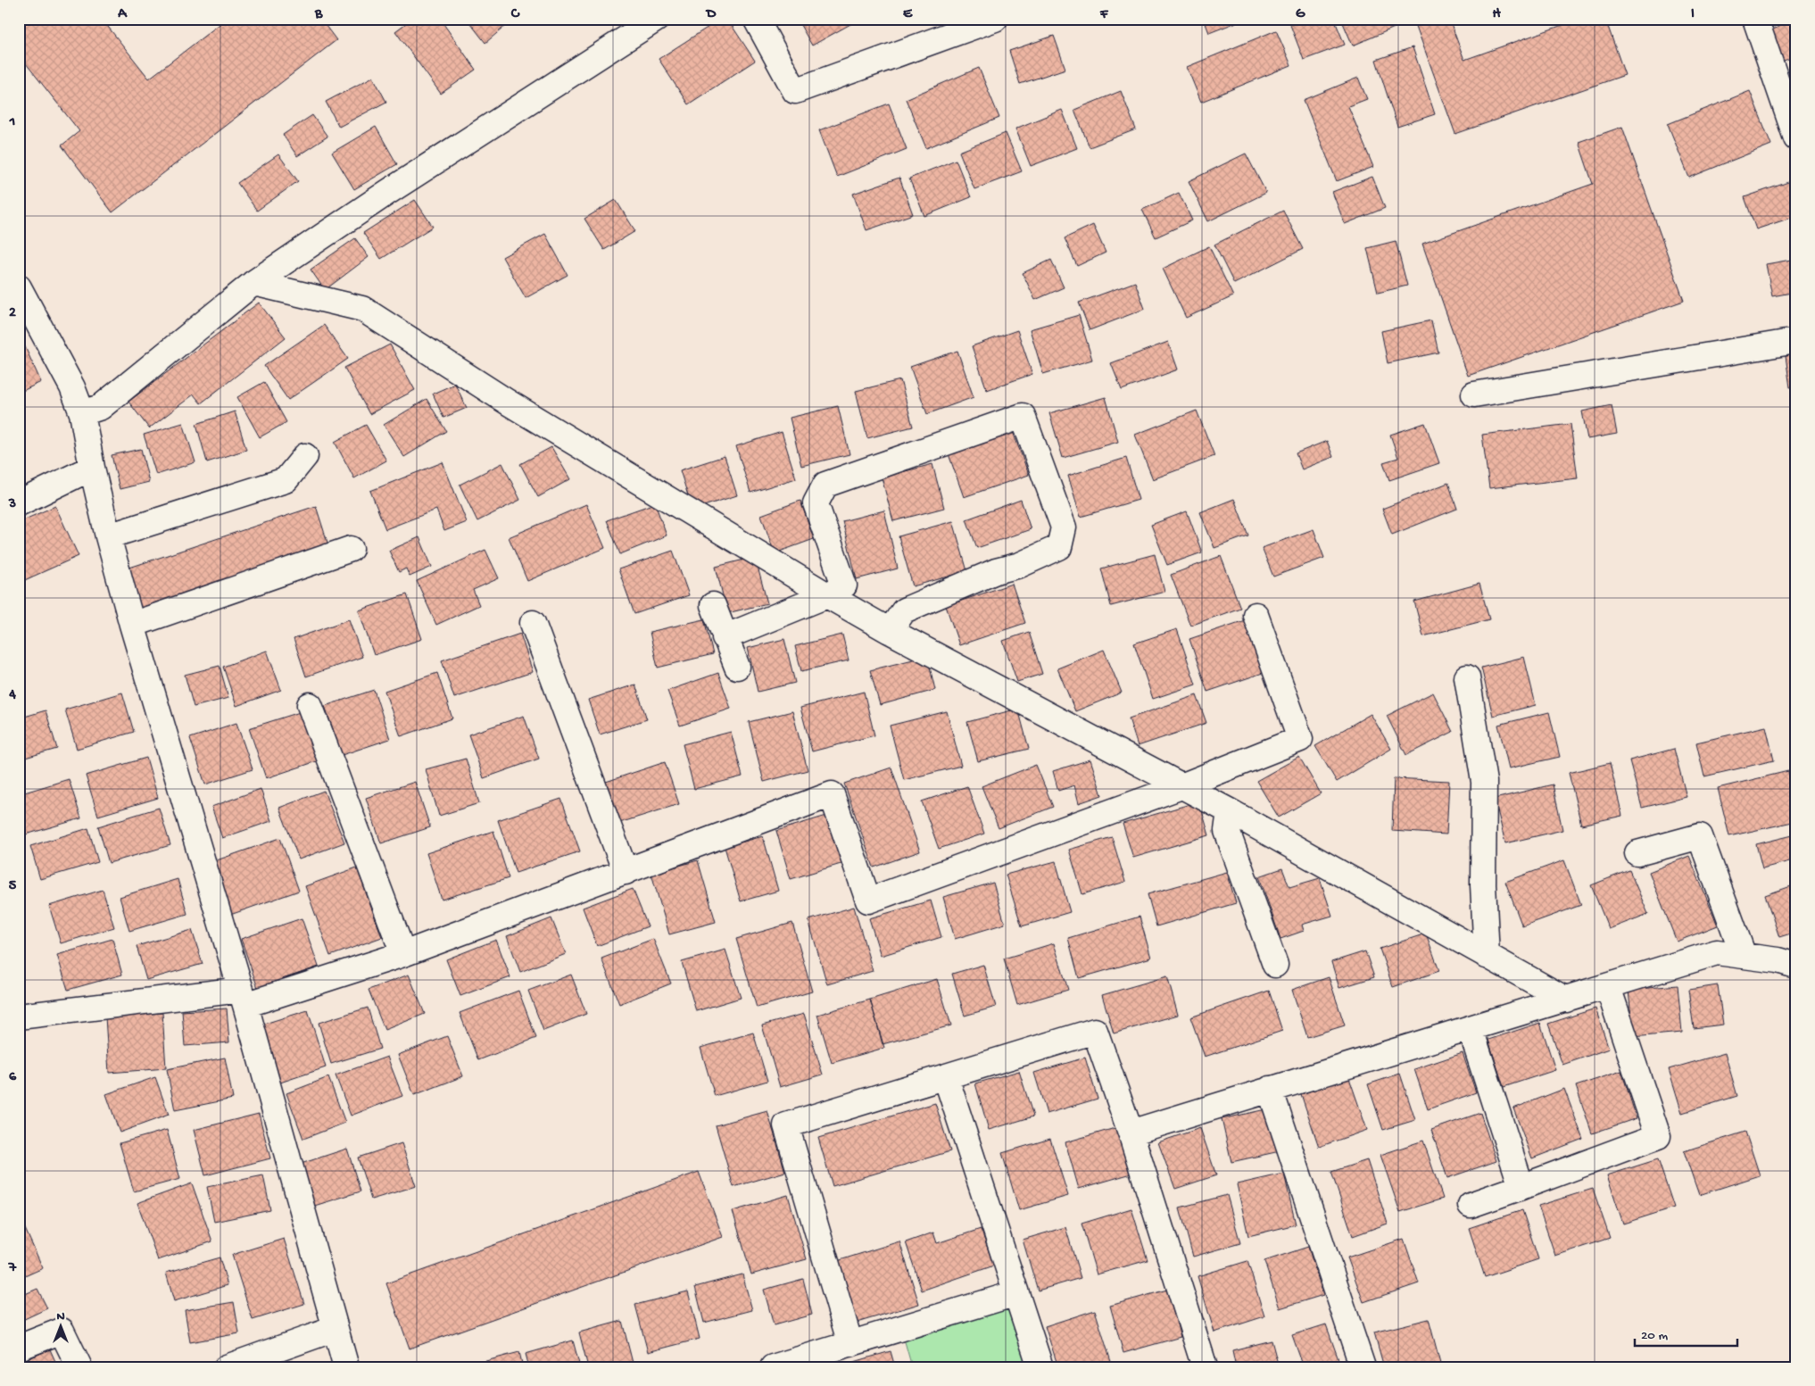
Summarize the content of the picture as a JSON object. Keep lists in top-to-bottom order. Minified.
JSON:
{"scale_bar":"20 m","north":"top","grid":{"columns":["A","B","C","D","E","F","G","H","I"],"rows":["1","2","3","4","5","6","7"]}}
